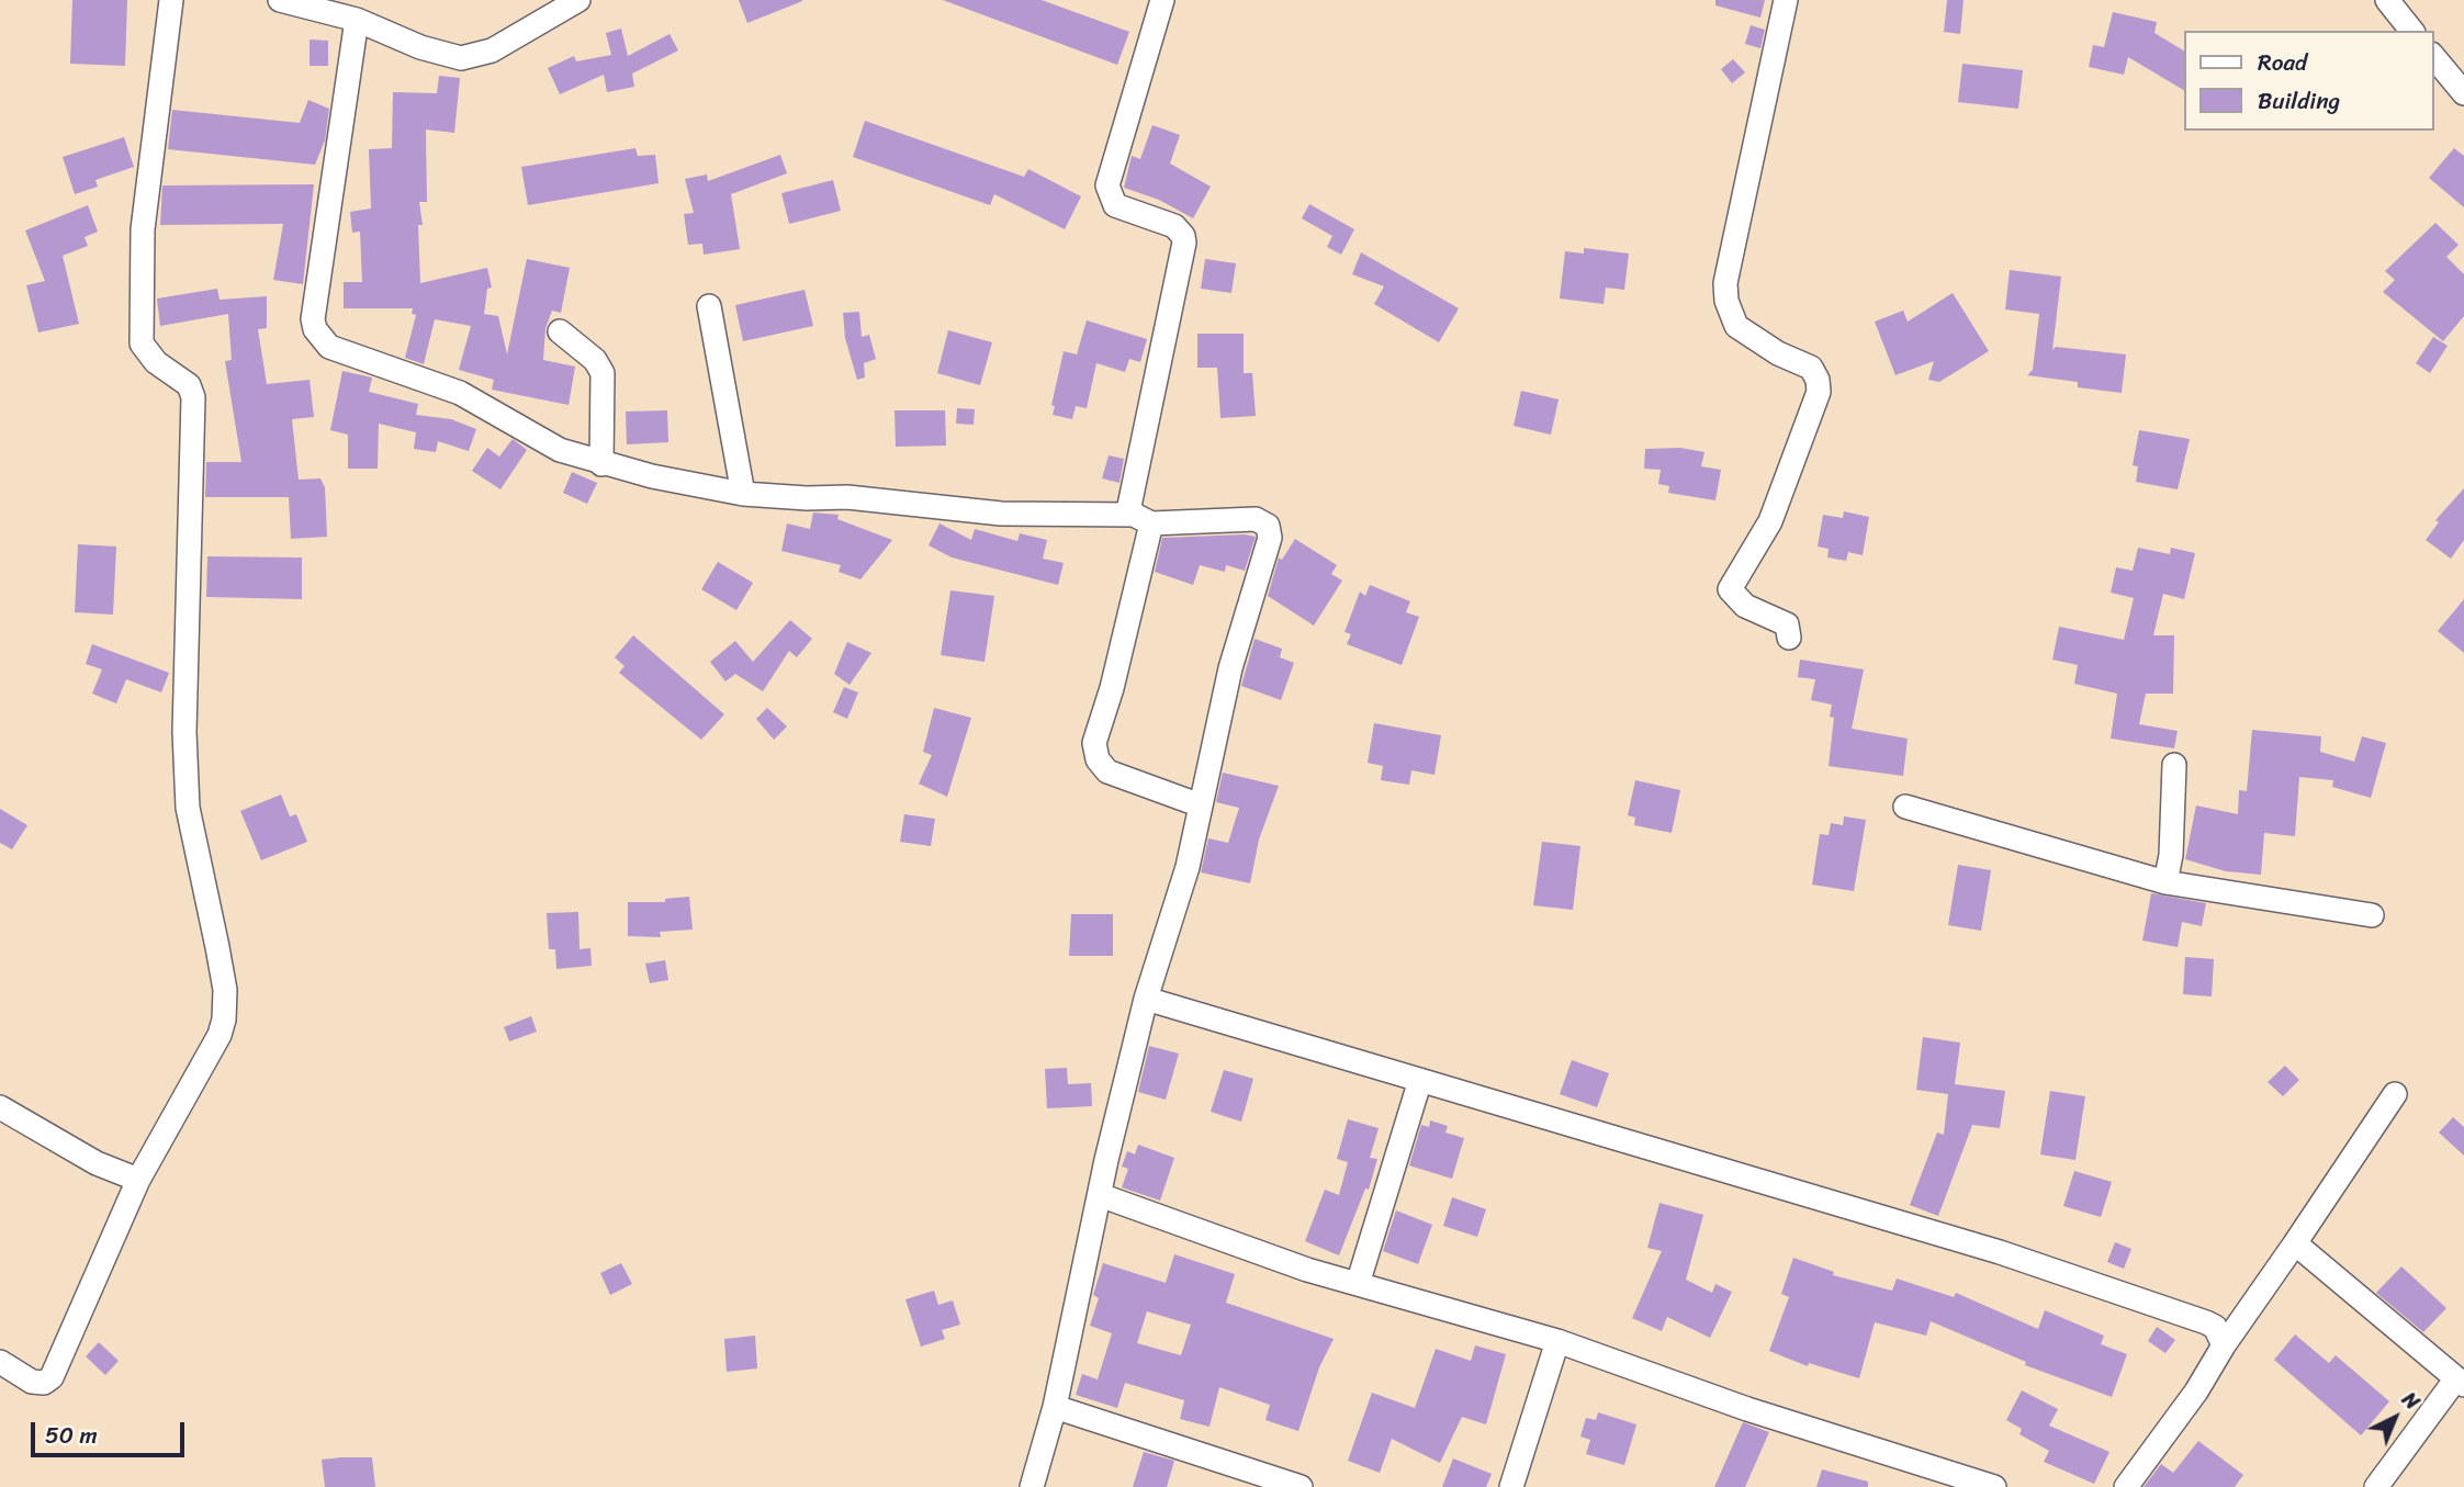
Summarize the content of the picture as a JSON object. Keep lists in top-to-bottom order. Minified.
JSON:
{"legend":["Road","Building"],"scale_bar":"50 m","north":"top right"}
